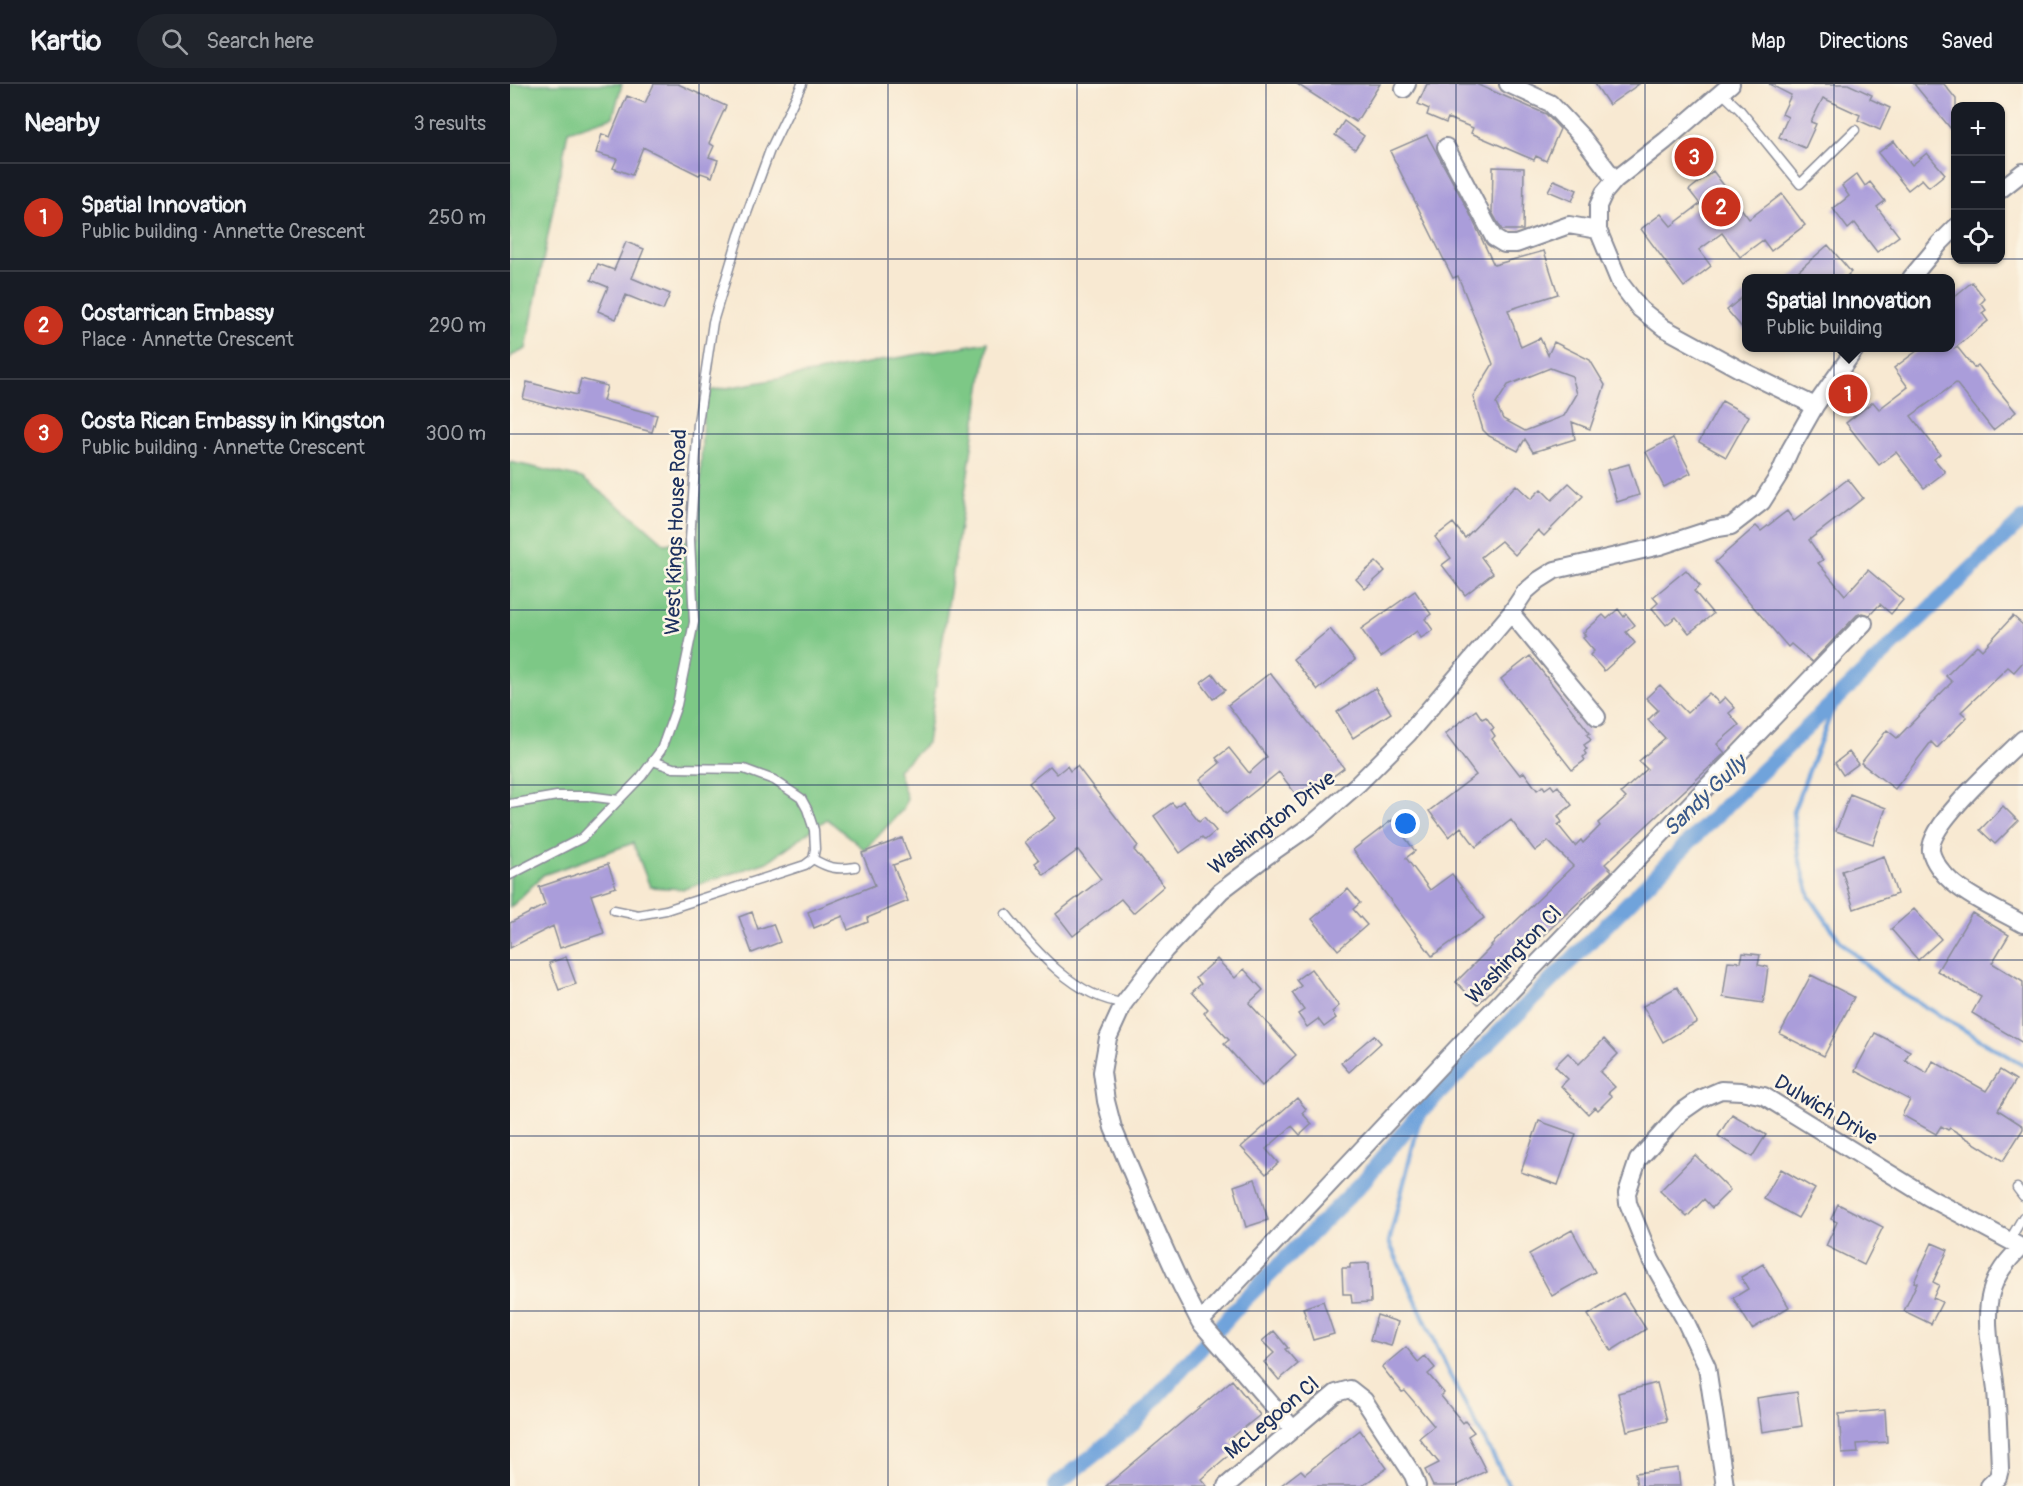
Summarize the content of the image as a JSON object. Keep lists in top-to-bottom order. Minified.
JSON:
{"streets":{"street":["Washington Drive","Washington Cl","Dulwich Drive","McLegoon Cl"],"lane":["West Kings House Road"]},"crossings":[["Washington Drive","Washington Cl"],["Washington Drive","McLegoon Cl"]],"water":["Sandy Gully"],"page":{"header":"Kartio","search":"Search here","nav":["Map","Directions","Saved"],"heading":["Nearby","3 results"],"map_buttons":["+","−"],"pins":["3","2","1"],"list":[{"mark":"1","name":"Spatial Innovation","note":"Public building · Annette Crescent","value":"250 m"},{"mark":"2","name":"Costarrican Embassy","note":"Place · Annette Crescent","value":"290 m"},{"mark":"3","name":"Costa Rican Embassy in Kingston","note":"Public building · Annette Crescent","value":"300 m"}],"popup":["Spatial Innovation","Public building"]}}
